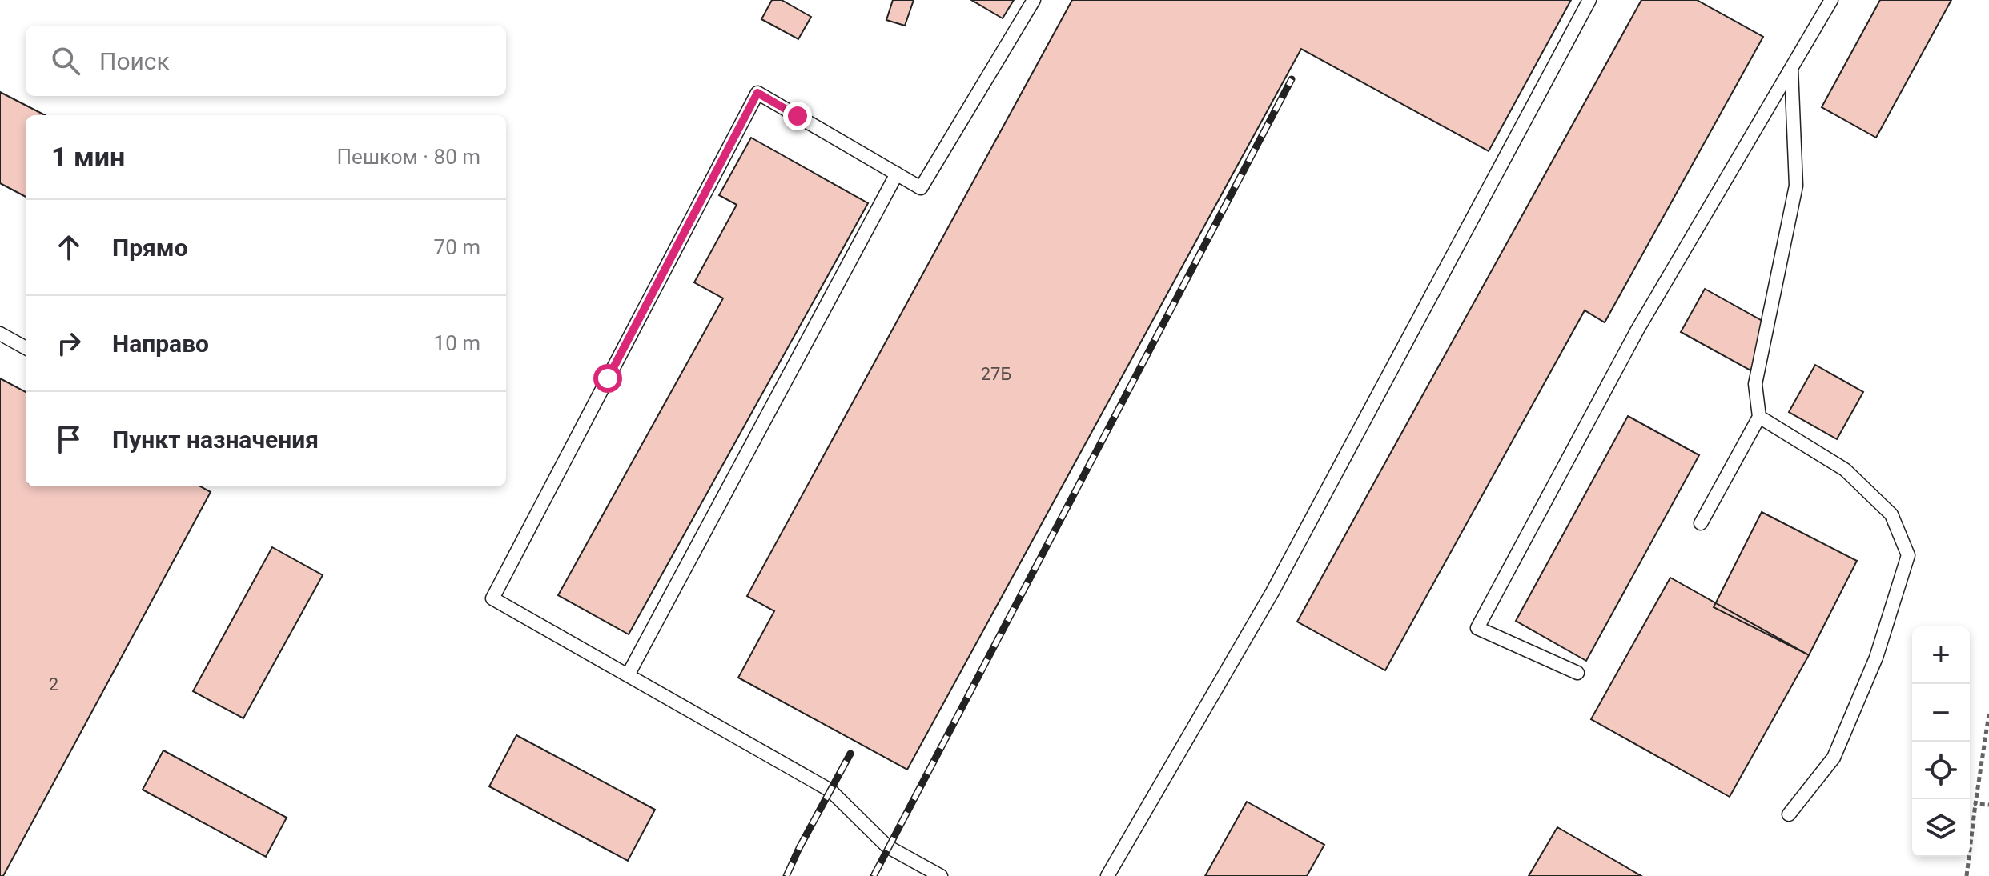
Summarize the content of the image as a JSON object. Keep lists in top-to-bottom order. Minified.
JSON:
{"house_numbers":["27Б","2"],"page":{"search":"Поиск","heading":["1 мин","Пешком · 80 m"],"list":[["Прямо","70 m"],["Направо","10 m"],"Пункт назначения"],"map_buttons":["+","−"]}}
